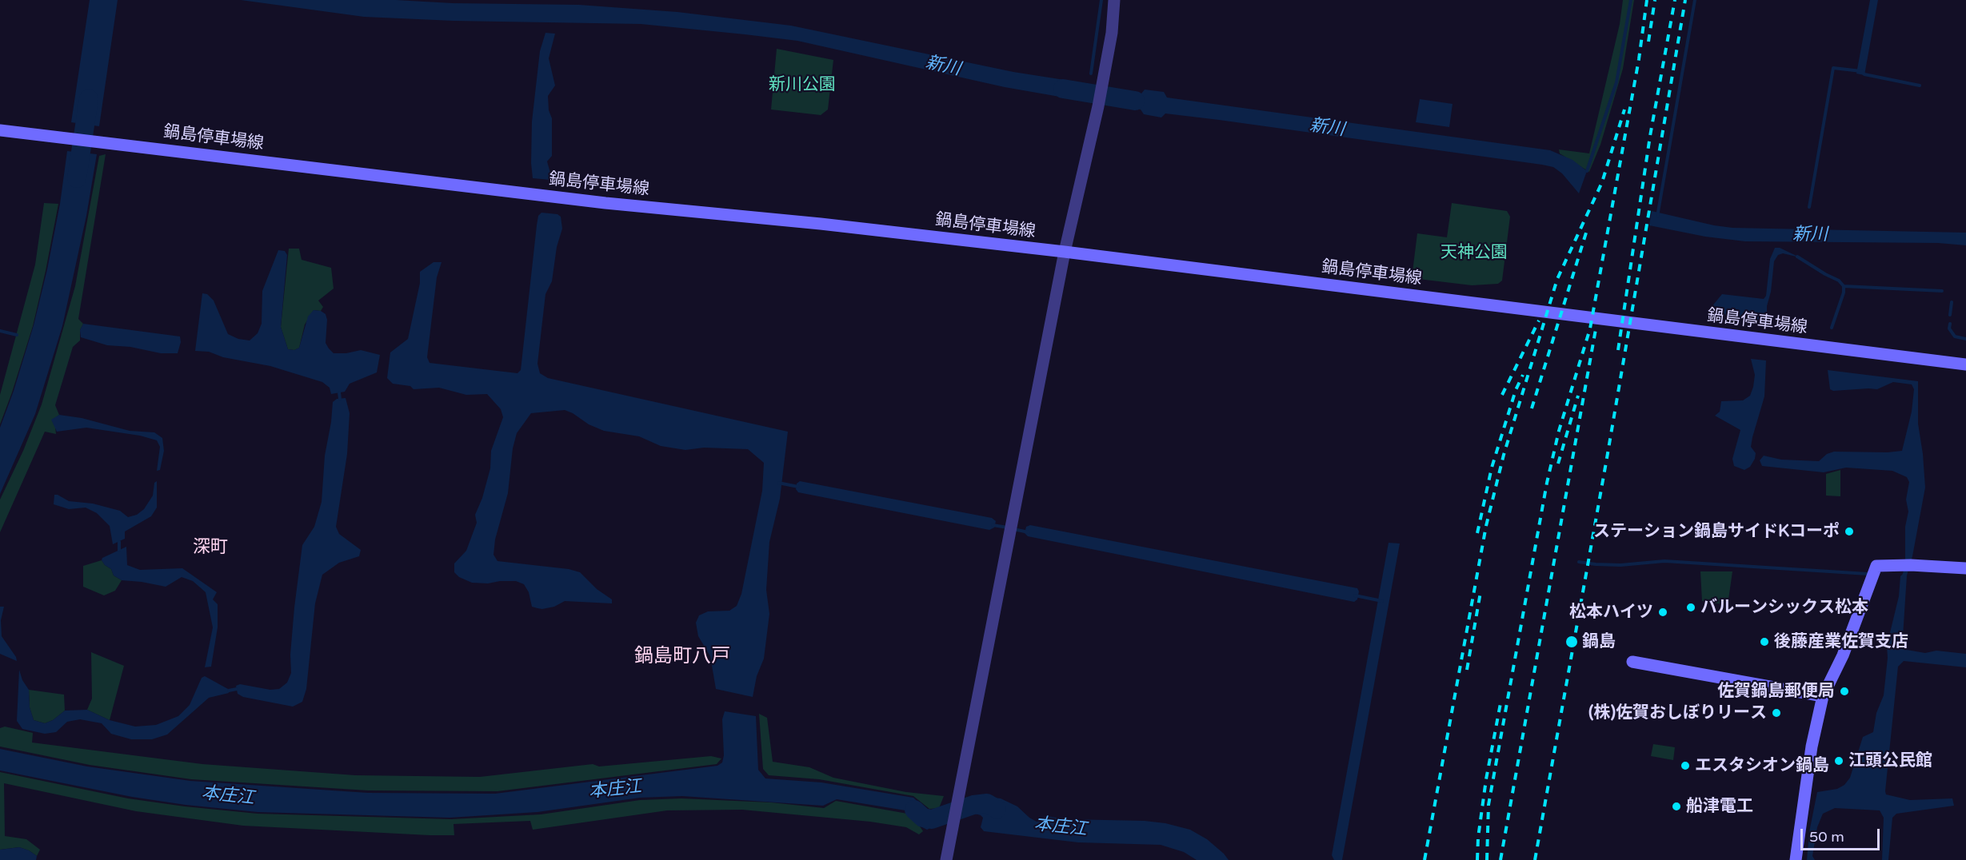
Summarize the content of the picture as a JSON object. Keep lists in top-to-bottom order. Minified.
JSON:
{"streets":{"main road":["鍋島停車場線"]},"districts":["深町","鍋島町八戸"],"water":["新川","本庄江"],"parks":["新川公園","天神公園"],"places":["ステーション鍋島サイドKコーポ","バルーンシックス松本","松本ハイツ","鍋島","後藤産業佐賀支店","佐賀鍋島郵便局","(株)佐賀おしぼりリース","江頭公民館","エスタシオン鍋島","船津電工"],"scale_bar":"50 m"}
